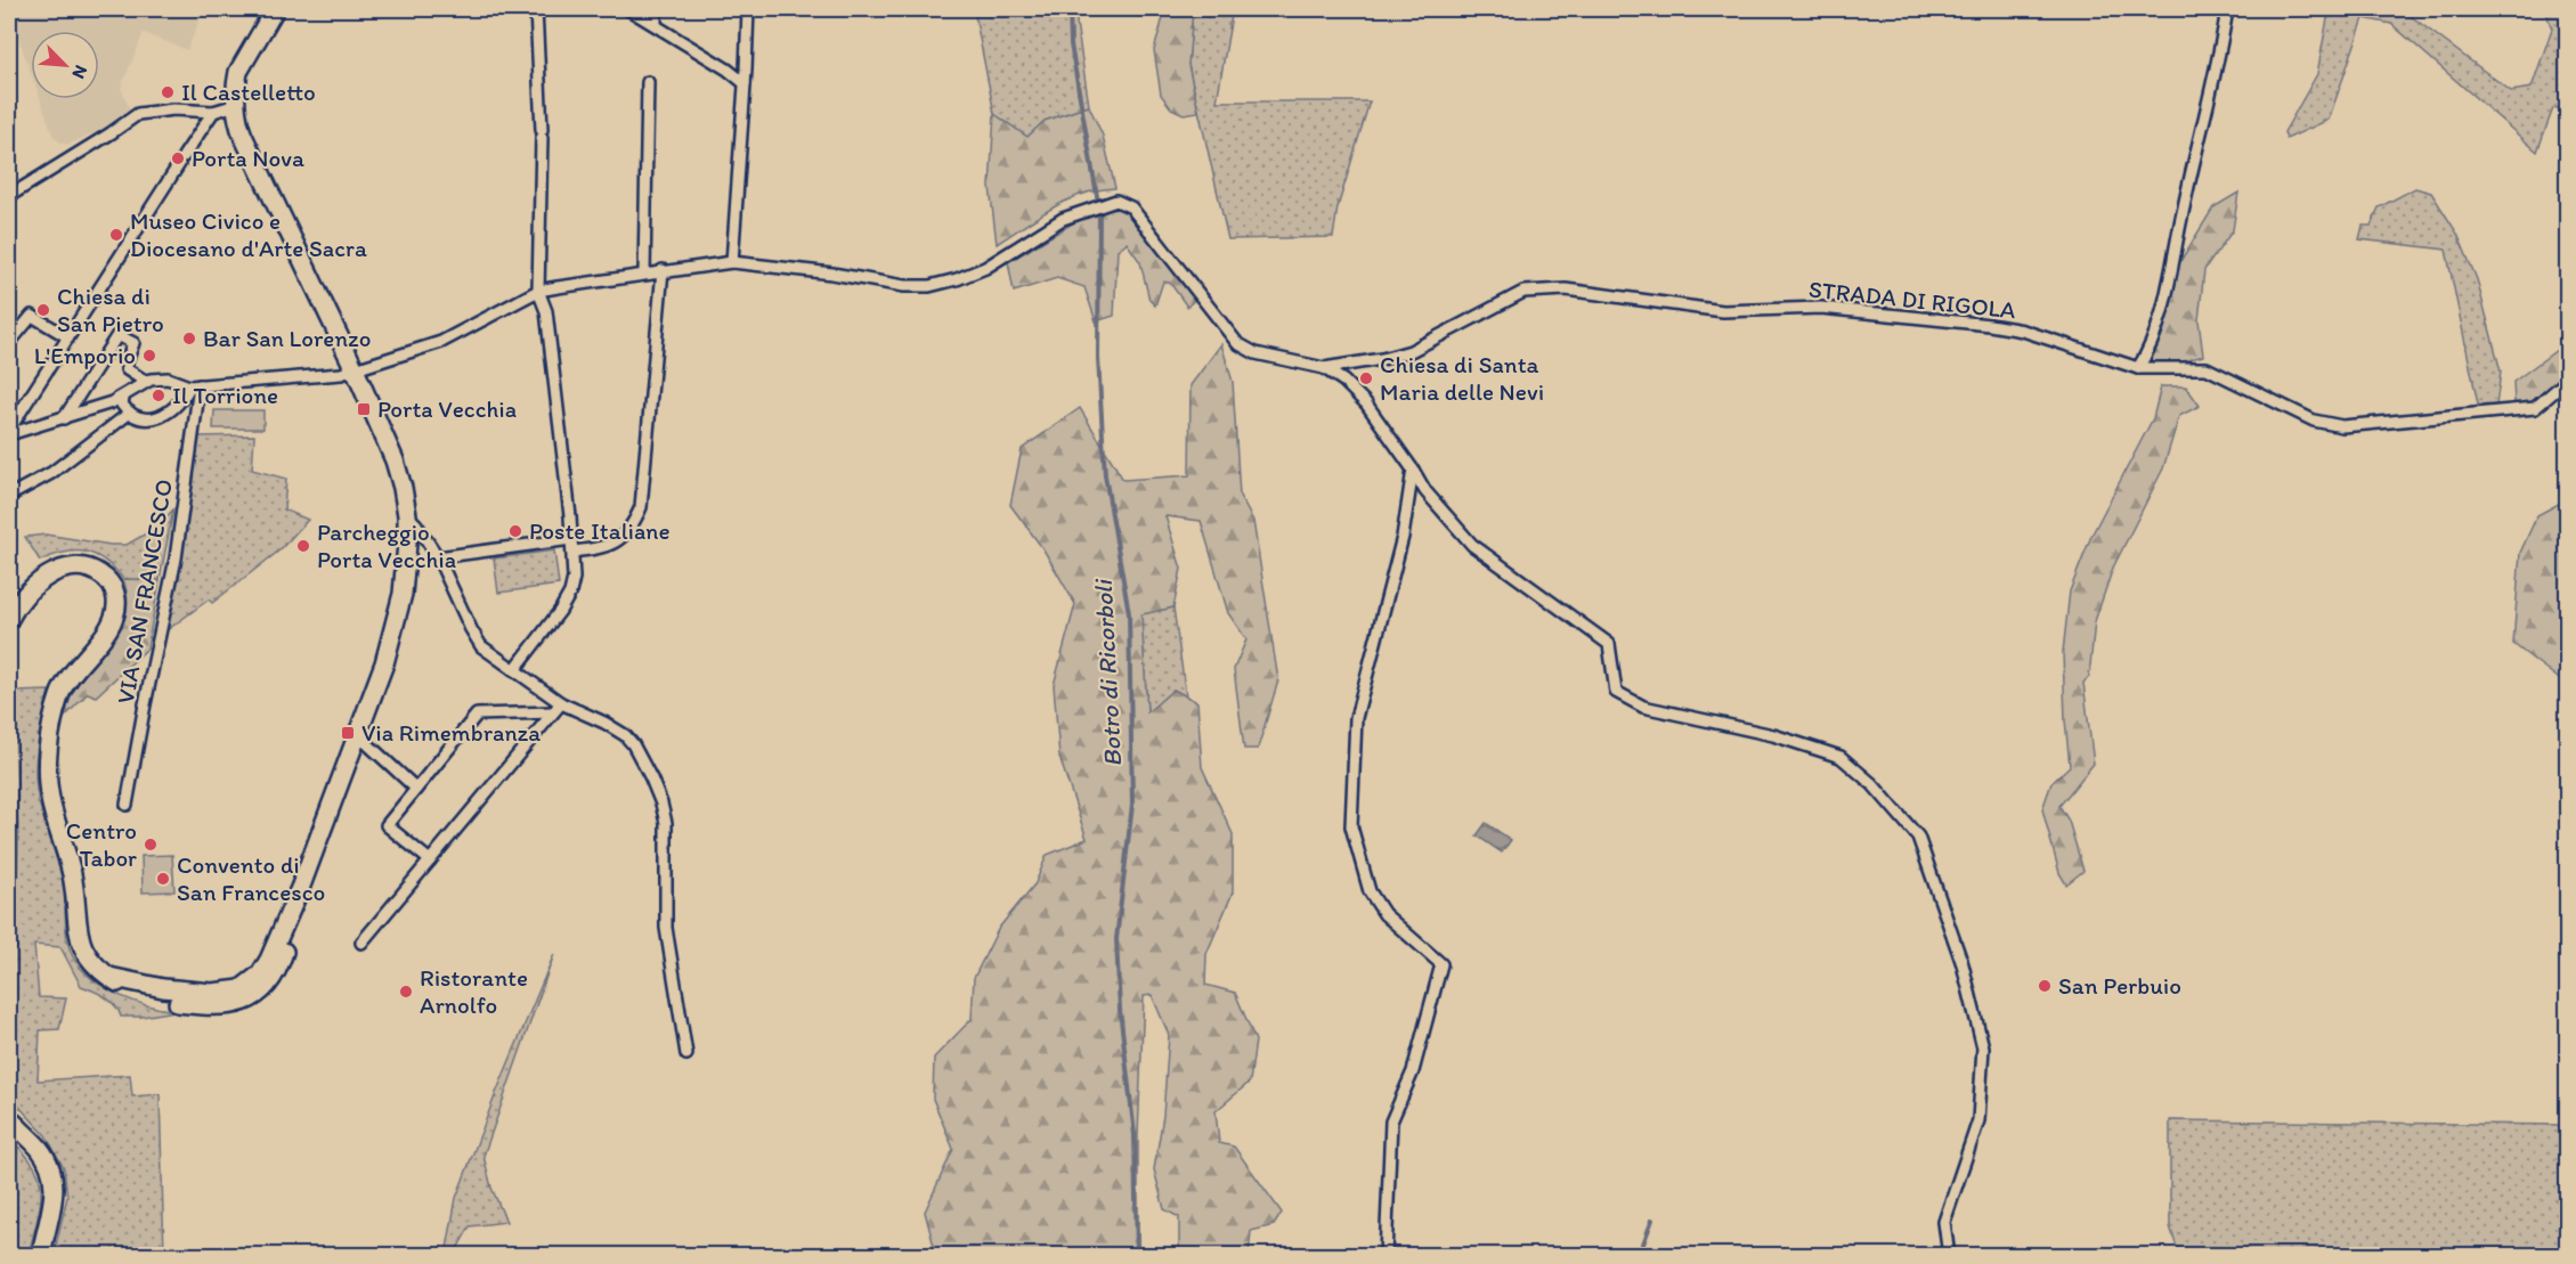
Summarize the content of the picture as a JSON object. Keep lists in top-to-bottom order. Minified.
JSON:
{"streets":{"street":["STRADA DI RIGOLA","VIA SAN FRANCESCO"]},"water":["Botro di Ricorboli"],"places":{"other":["Il Castelletto","Porta Nova","Museo Civico e Diocesano d'Arte Sacra","Chiesa di San Pietro","Bar San Lorenzo","L'Emporio","Chiesa di Santa Maria delle Nevi","Il Torrione","Poste Italiane","Parcheggio Porta Vecchia","Centro Tabor","Convento di San Francesco","San Perbuio","Ristorante Arnolfo"],"transit":["Porta Vecchia","Via Rimembranza"]},"north":"bottom right"}
